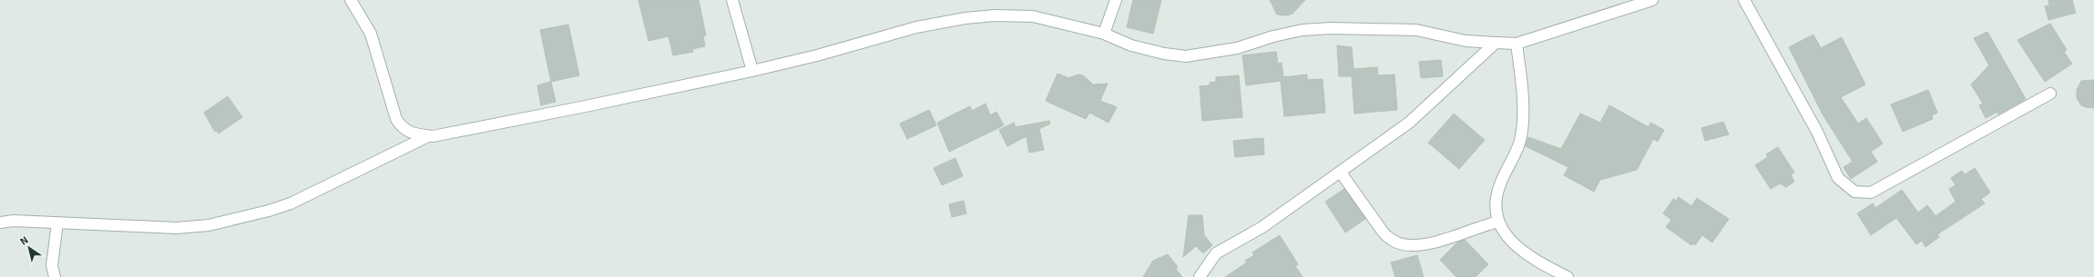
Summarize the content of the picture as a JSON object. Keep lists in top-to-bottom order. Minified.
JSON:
{"north":"top left"}
